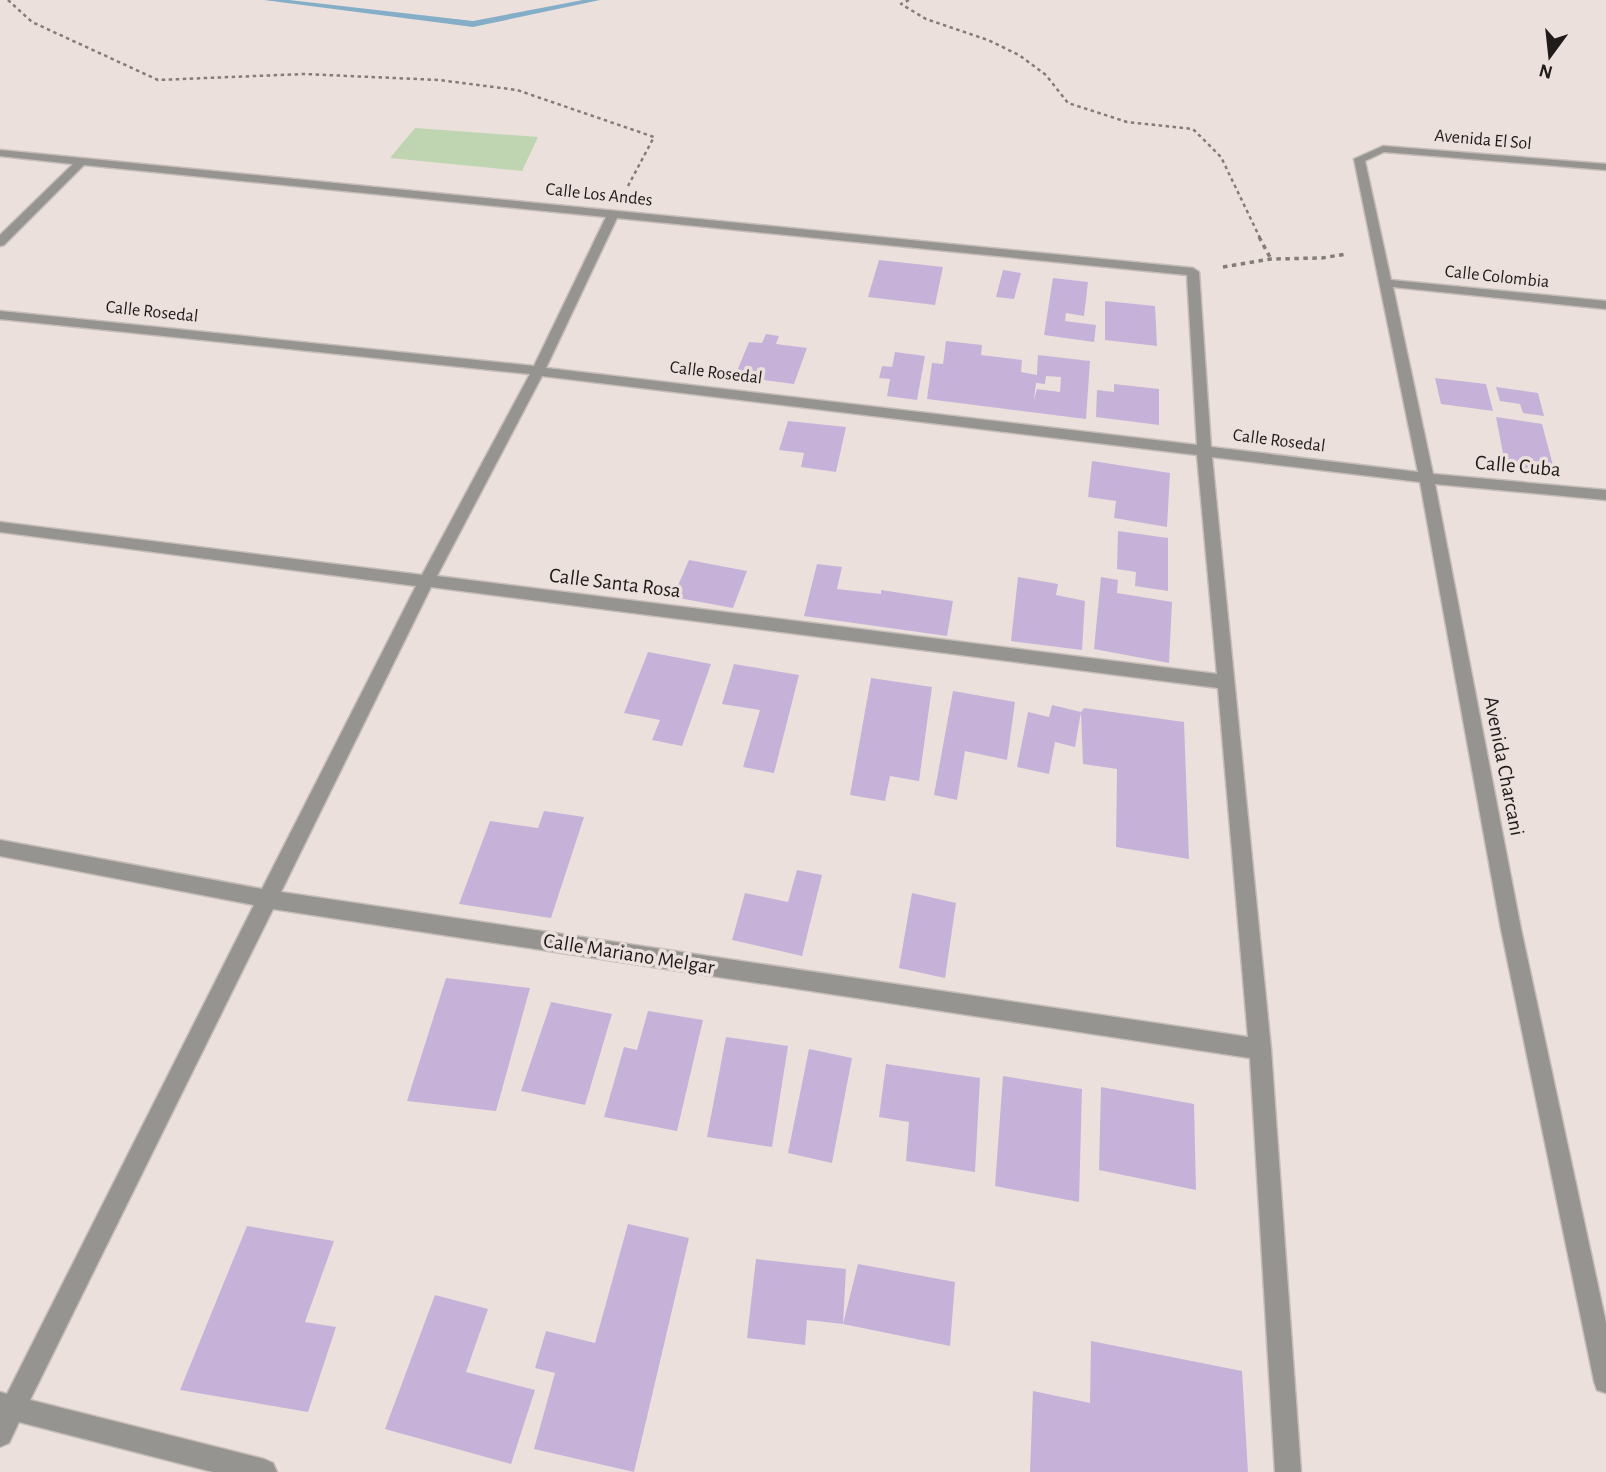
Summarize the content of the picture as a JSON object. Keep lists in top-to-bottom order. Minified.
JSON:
{"streets":{"street":["Avenida El Sol","Calle Los Andes","Calle Colombia","Calle Rosedal","Calle Cuba","Calle Santa Rosa","Avenida Charcani","Calle Mariano Melgar"]},"crossings":[["Avenida El Sol","Avenida Charcani"],["Calle Colombia","Avenida Charcani"],["Calle Rosedal","Calle Cuba"],["Calle Rosedal","Avenida Charcani"],["Calle Cuba","Avenida Charcani"]],"north":"bottom"}
